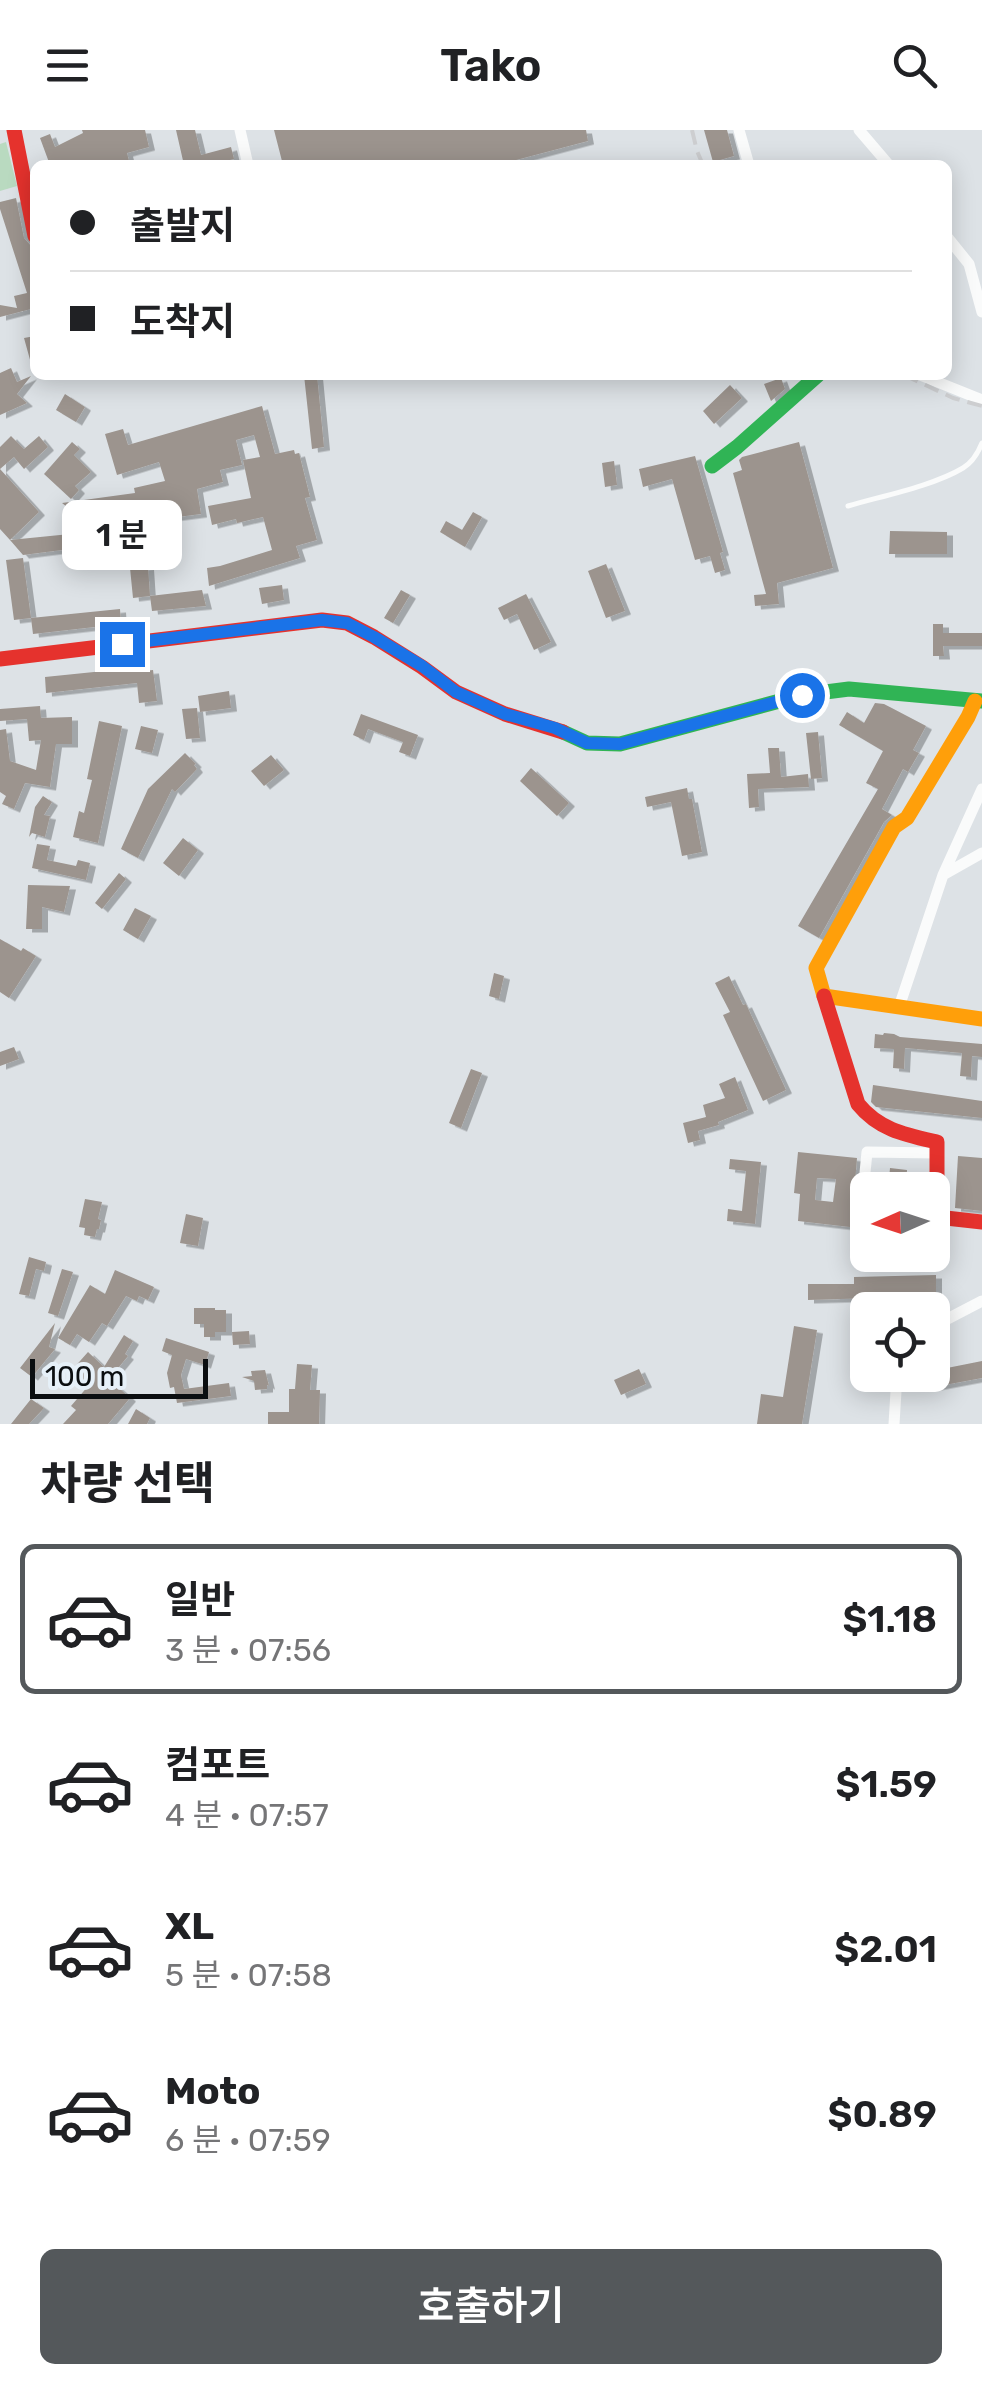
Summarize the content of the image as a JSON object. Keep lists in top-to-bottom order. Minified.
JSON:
{"scale_bar":"100 m","north":"left","page":{"header":"Tako","banner":["출발지","도착지"],"bubble":"1 분","scale":"100 m","heading":"차량 선택","list":[{"name":"일반","note":"3 분 · 07:56","value":"$1.18"},{"name":"컴포트","note":"4 분 · 07:57","value":"$1.59"},{"name":"XL","note":"5 분 · 07:58","value":"$2.01"},{"name":"Moto","note":"6 분 · 07:59","value":"$0.89"}],"buttons":"호출하기"}}
